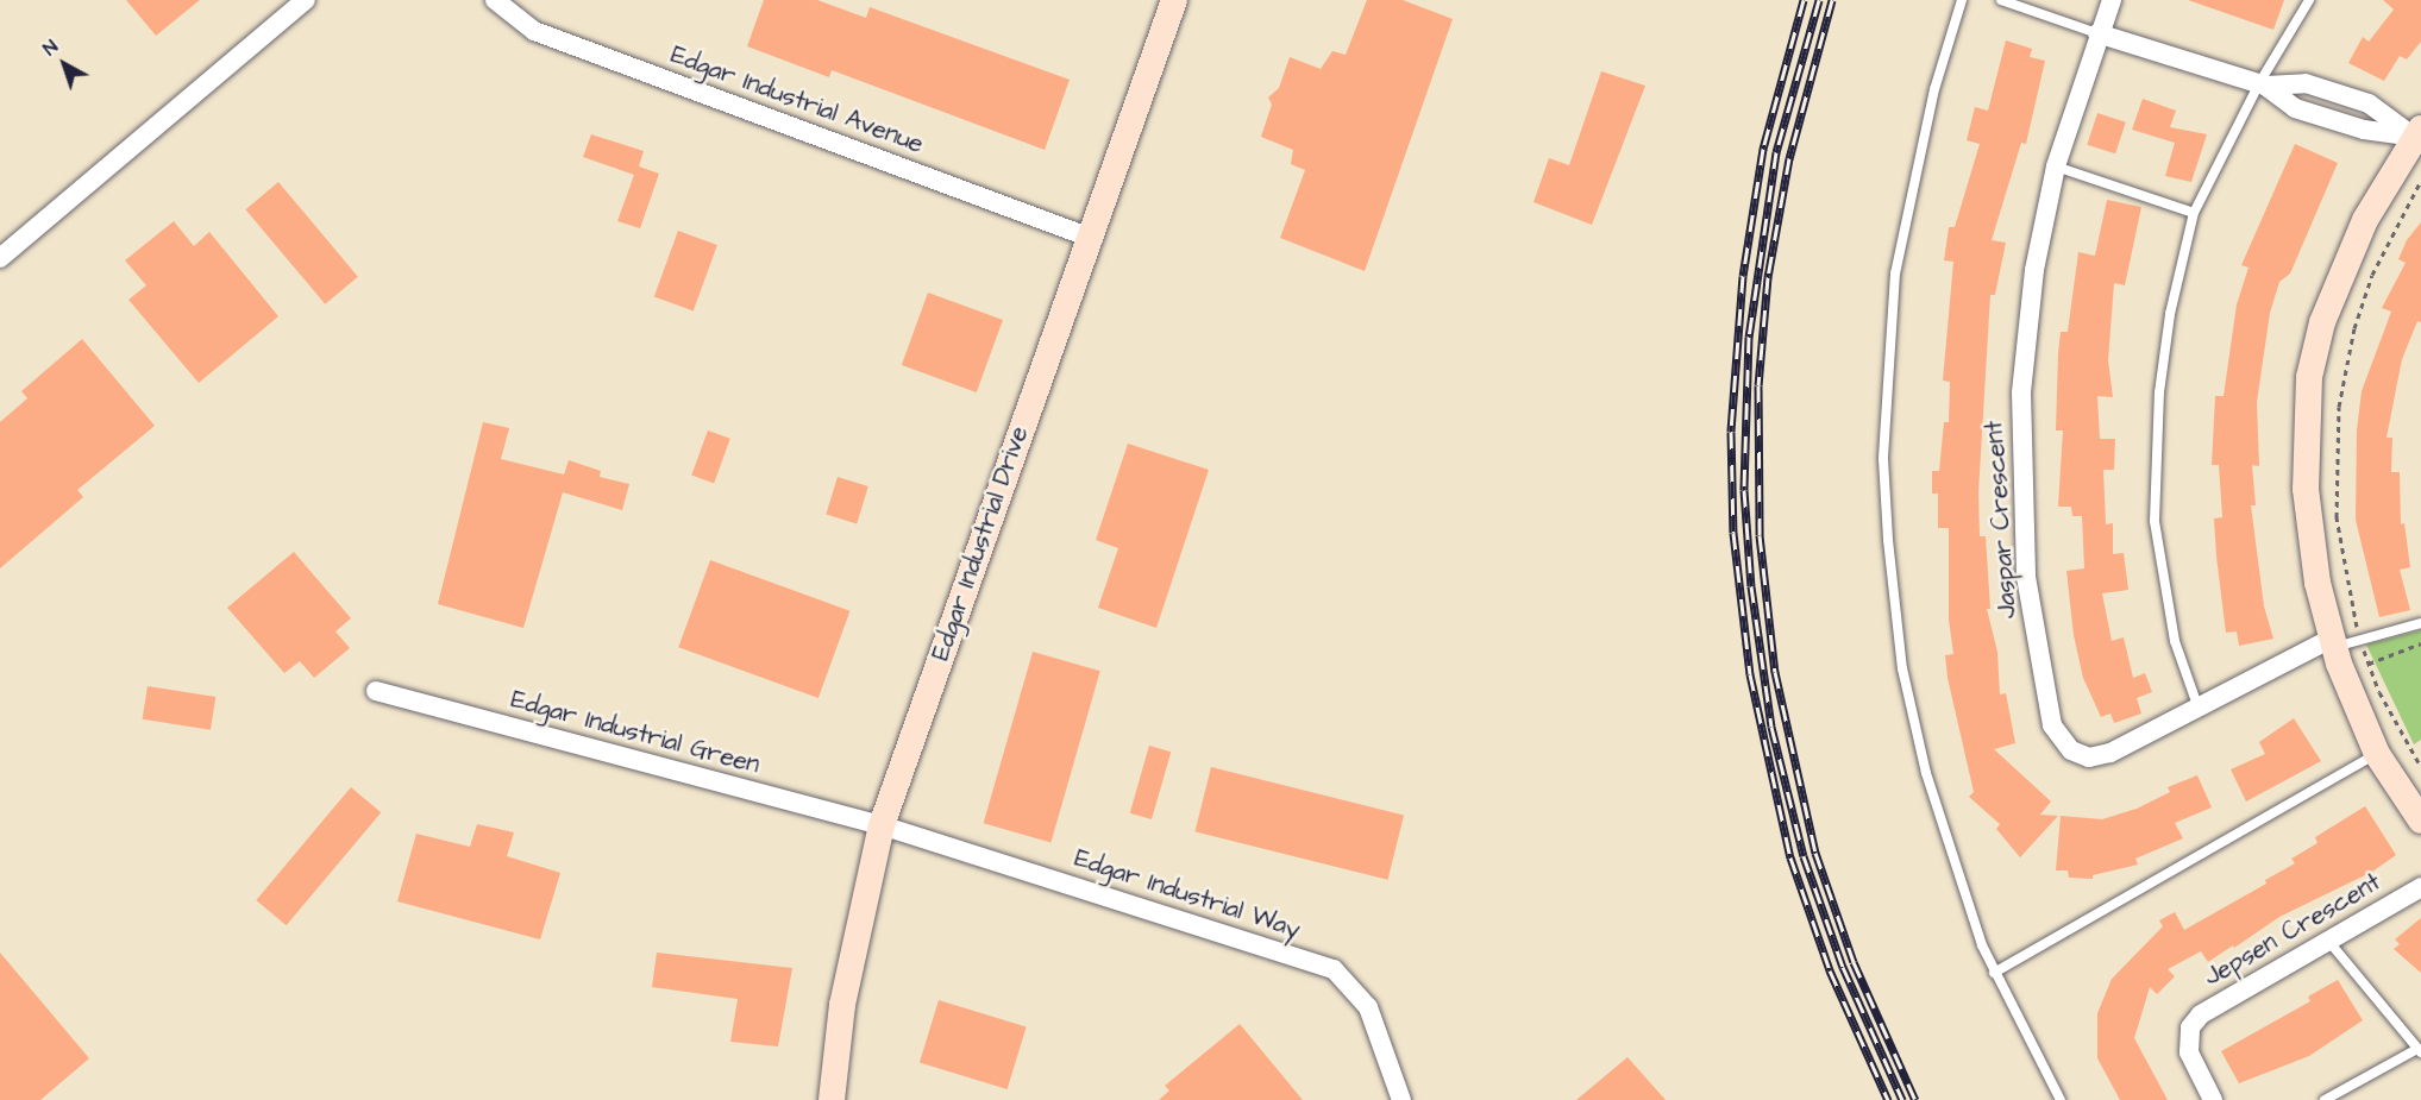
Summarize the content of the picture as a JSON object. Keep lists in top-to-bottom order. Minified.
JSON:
{"streets":{"street":["Edgar Industrial Avenue","Jaspar Crescent","Edgar Industrial Drive","Edgar Industrial Green","Edgar Industrial Way","Jepsen Crescent"]},"crossings":[["Edgar Industrial Avenue","Edgar Industrial Drive"],["Edgar Industrial Drive","Edgar Industrial Green"],["Edgar Industrial Drive","Edgar Industrial Way"],["Edgar Industrial Green","Edgar Industrial Way"]],"north":"top left"}
